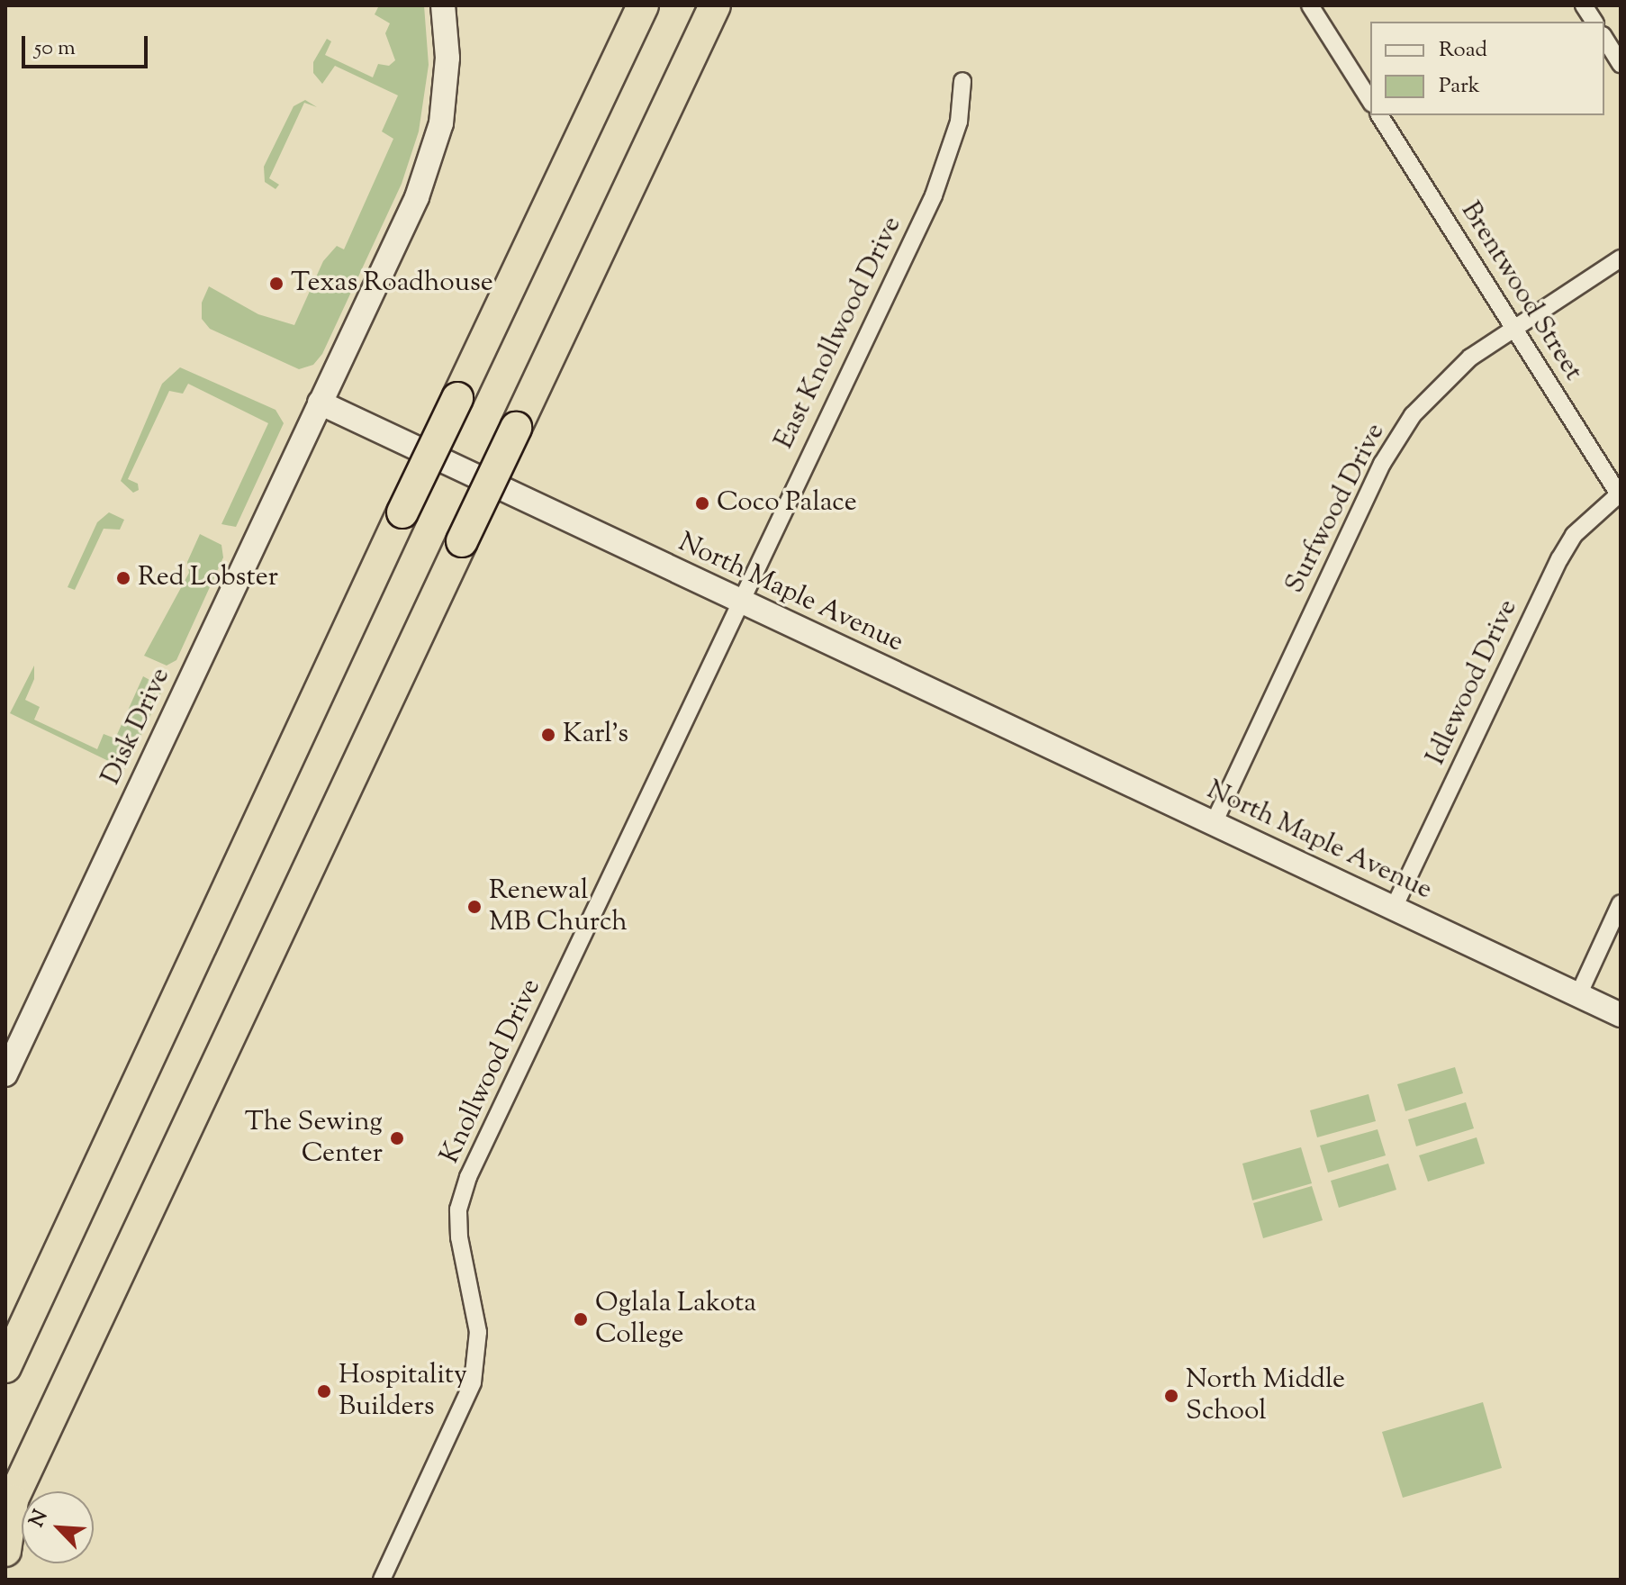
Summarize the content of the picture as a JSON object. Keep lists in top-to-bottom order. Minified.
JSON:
{"streets":{"street":["Brentwood Street","East Knollwood Drive","Surfwood Drive","North Maple Avenue","Idlewood Drive","Disk Drive","Knollwood Drive"]},"crossings":[["Brentwood Street","Surfwood Drive"],["Brentwood Street","Idlewood Drive"],["East Knollwood Drive","North Maple Avenue"],["East Knollwood Drive","Knollwood Drive"],["Surfwood Drive","North Maple Avenue"],["North Maple Avenue","Idlewood Drive"],["North Maple Avenue","Disk Drive"],["North Maple Avenue","Knollwood Drive"]],"places":["Texas Roadhouse","Coco Palace","Red Lobster","Karl's","Renewal MB Church","The Sewing Center","Oglala Lakota College","Hospitality Builders","North Middle School"],"legend":["Road","Park"],"scale_bar":"50 m","north":"top left"}
